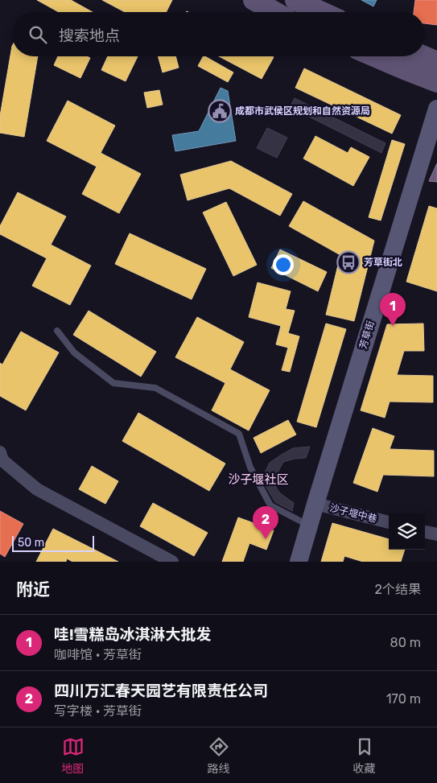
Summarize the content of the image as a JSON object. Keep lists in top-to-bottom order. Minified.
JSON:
{"streets":{"street":["芳草街","沙子堰中巷"]},"crossings":[["芳草街","沙子堰中巷"]],"districts":["沙子堰社区"],"places":{"public building":["成都市武侯区规划和自然资源局"],"bus stop":["芳草街北"]},"scale_bar":"50 m","page":{"search":"搜索地点","pins":["1","2"],"scale":"50 m","heading":["附近","2个结果"],"list":[{"mark":"1","name":"哇!雪糕岛冰淇淋大批发","note":"咖啡馆 · 芳草街","value":"80 m"},{"mark":"2","name":"四川万汇春天园艺有限责任公司","note":"写字楼 · 芳草街","value":"170 m"}],"nav":["地图","路线","收藏"]}}
